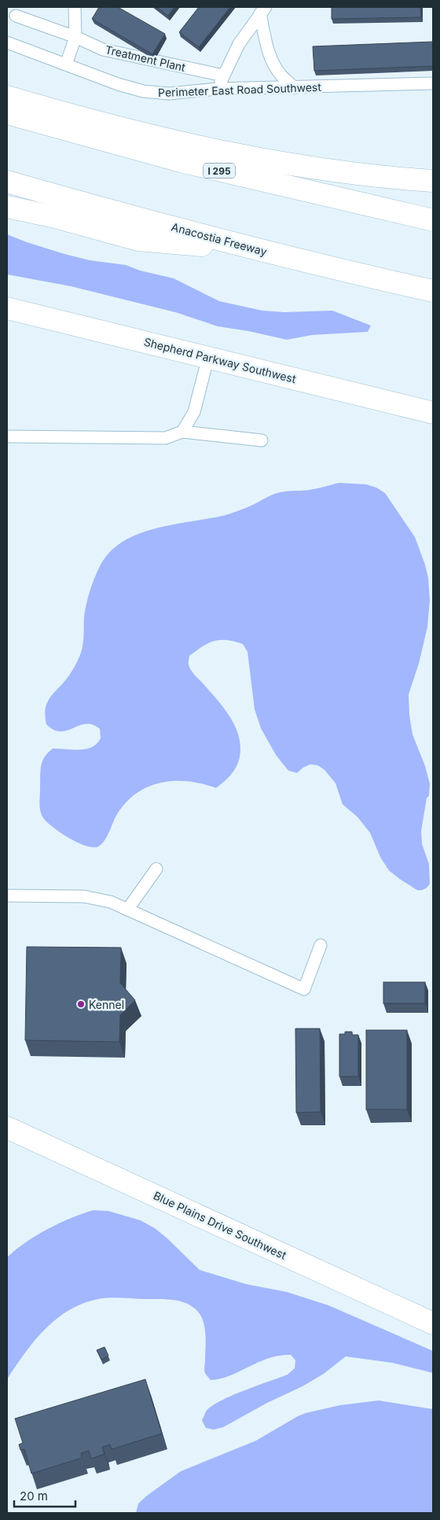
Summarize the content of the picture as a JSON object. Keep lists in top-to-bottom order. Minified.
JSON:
{"streets":{"main road":["I 295","Anacostia Freeway","Shepherd Parkway Southwest","Blue Plains Drive Southwest"],"lane":["Treatment Plant","Perimeter East Road Southwest"]},"places":["Kennel"],"scale_bar":"20 m"}
